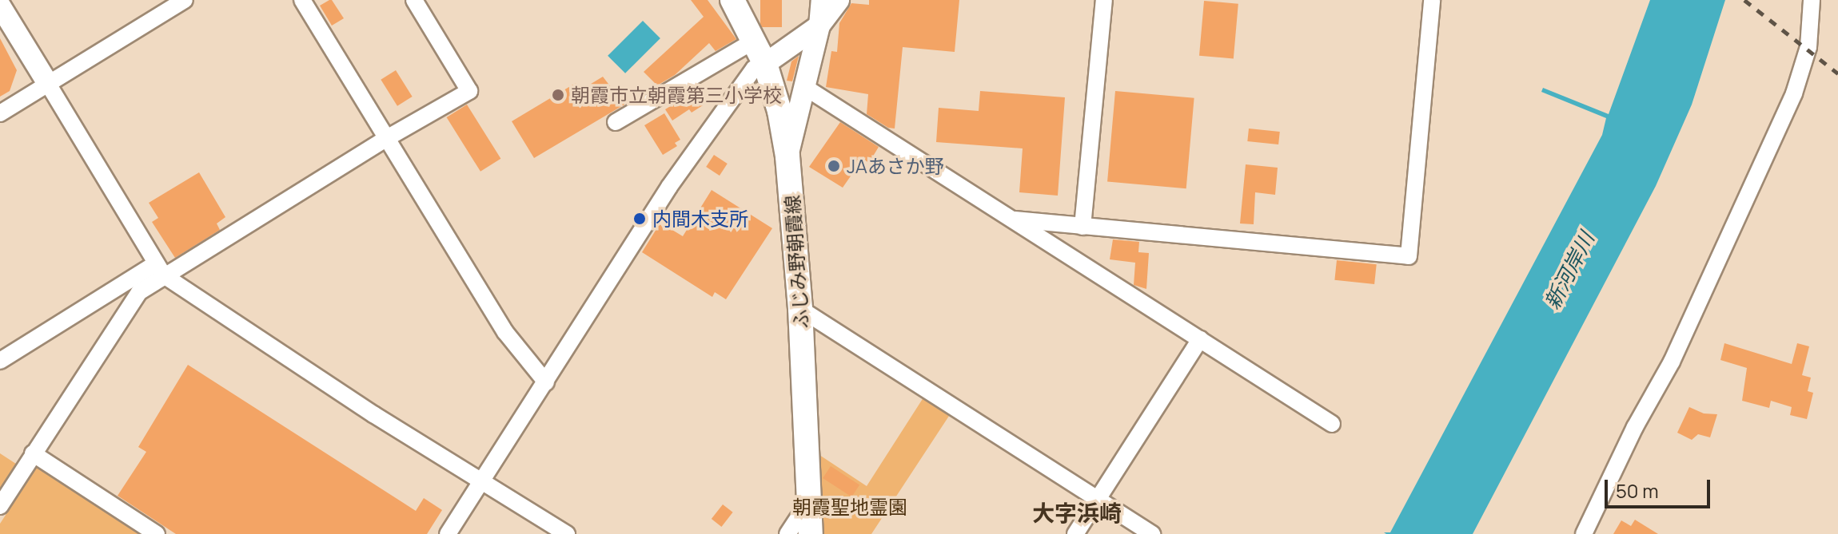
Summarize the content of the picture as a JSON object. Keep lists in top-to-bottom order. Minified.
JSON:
{"streets":{"main road":["ふじみ野朝霞線"]},"districts":["大字浜崎"],"water":["新河岸川"],"parks":["朝霞聖地霊園"],"places":["朝霞市立朝霞第三小学校","JAあさか野","内間木支所"],"scale_bar":"50 m"}
